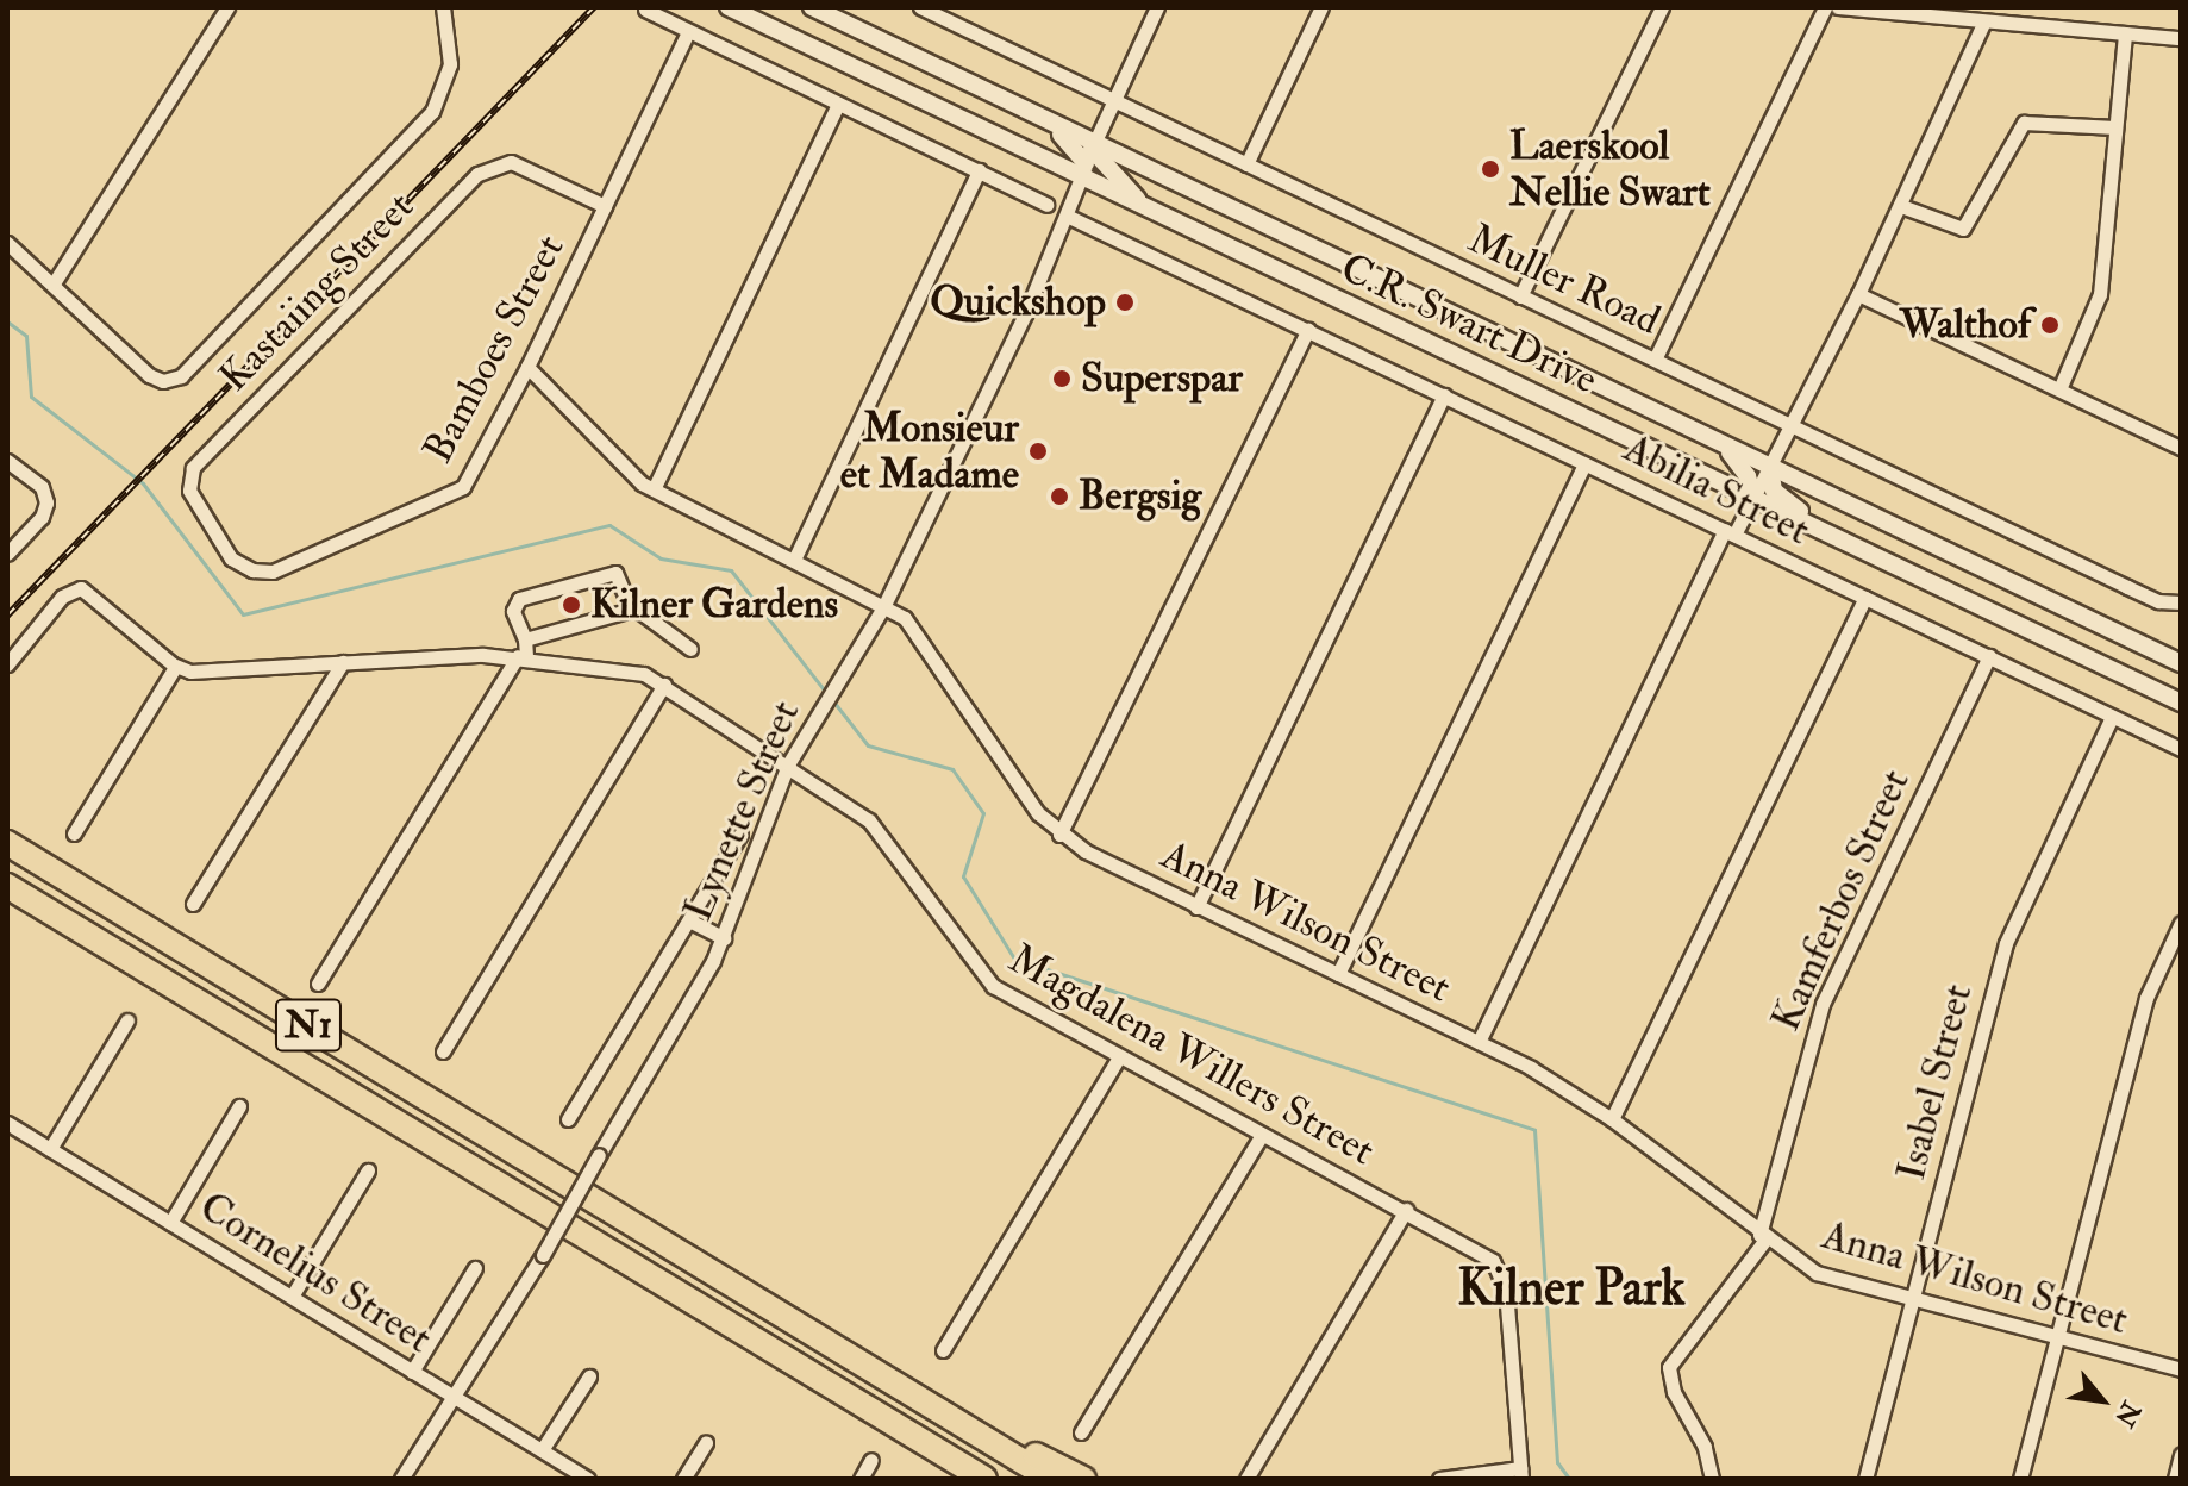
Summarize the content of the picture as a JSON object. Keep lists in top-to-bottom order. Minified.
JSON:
{"streets":{"highway":["N1"],"main road":["C.R. Swart Drive"],"street":["Muller Road","Kastaiing Street","Bamboes Street","Abilia Street","Lynette Street","Kamferbos Street","Anna Wilson Street","Magdalena Willers Street","Isabel Street","Cornelius Street"]},"crossings":[["Muller Road","Lynette Street"],["Kastaiing Street","Bamboes Street"],["C.R. Swart Drive","Lynette Street"],["Bamboes Street","Anna Wilson Street"],["Abilia Street","Lynette Street"],["Abilia Street","Kamferbos Street"],["Abilia Street","Isabel Street"],["Lynette Street","Anna Wilson Street"],["Lynette Street","Magdalena Willers Street"],["Lynette Street","Cornelius Street"],["Kamferbos Street","Anna Wilson Street"],["Anna Wilson Street","Isabel Street"]],"districts":["Kilner Park"],"places":["Laerskool Nellie Swart","Quickshop","Walthof","Superspar","Monsieur et Madame","Bergsig","Kilner Gardens"],"north":"bottom right"}
